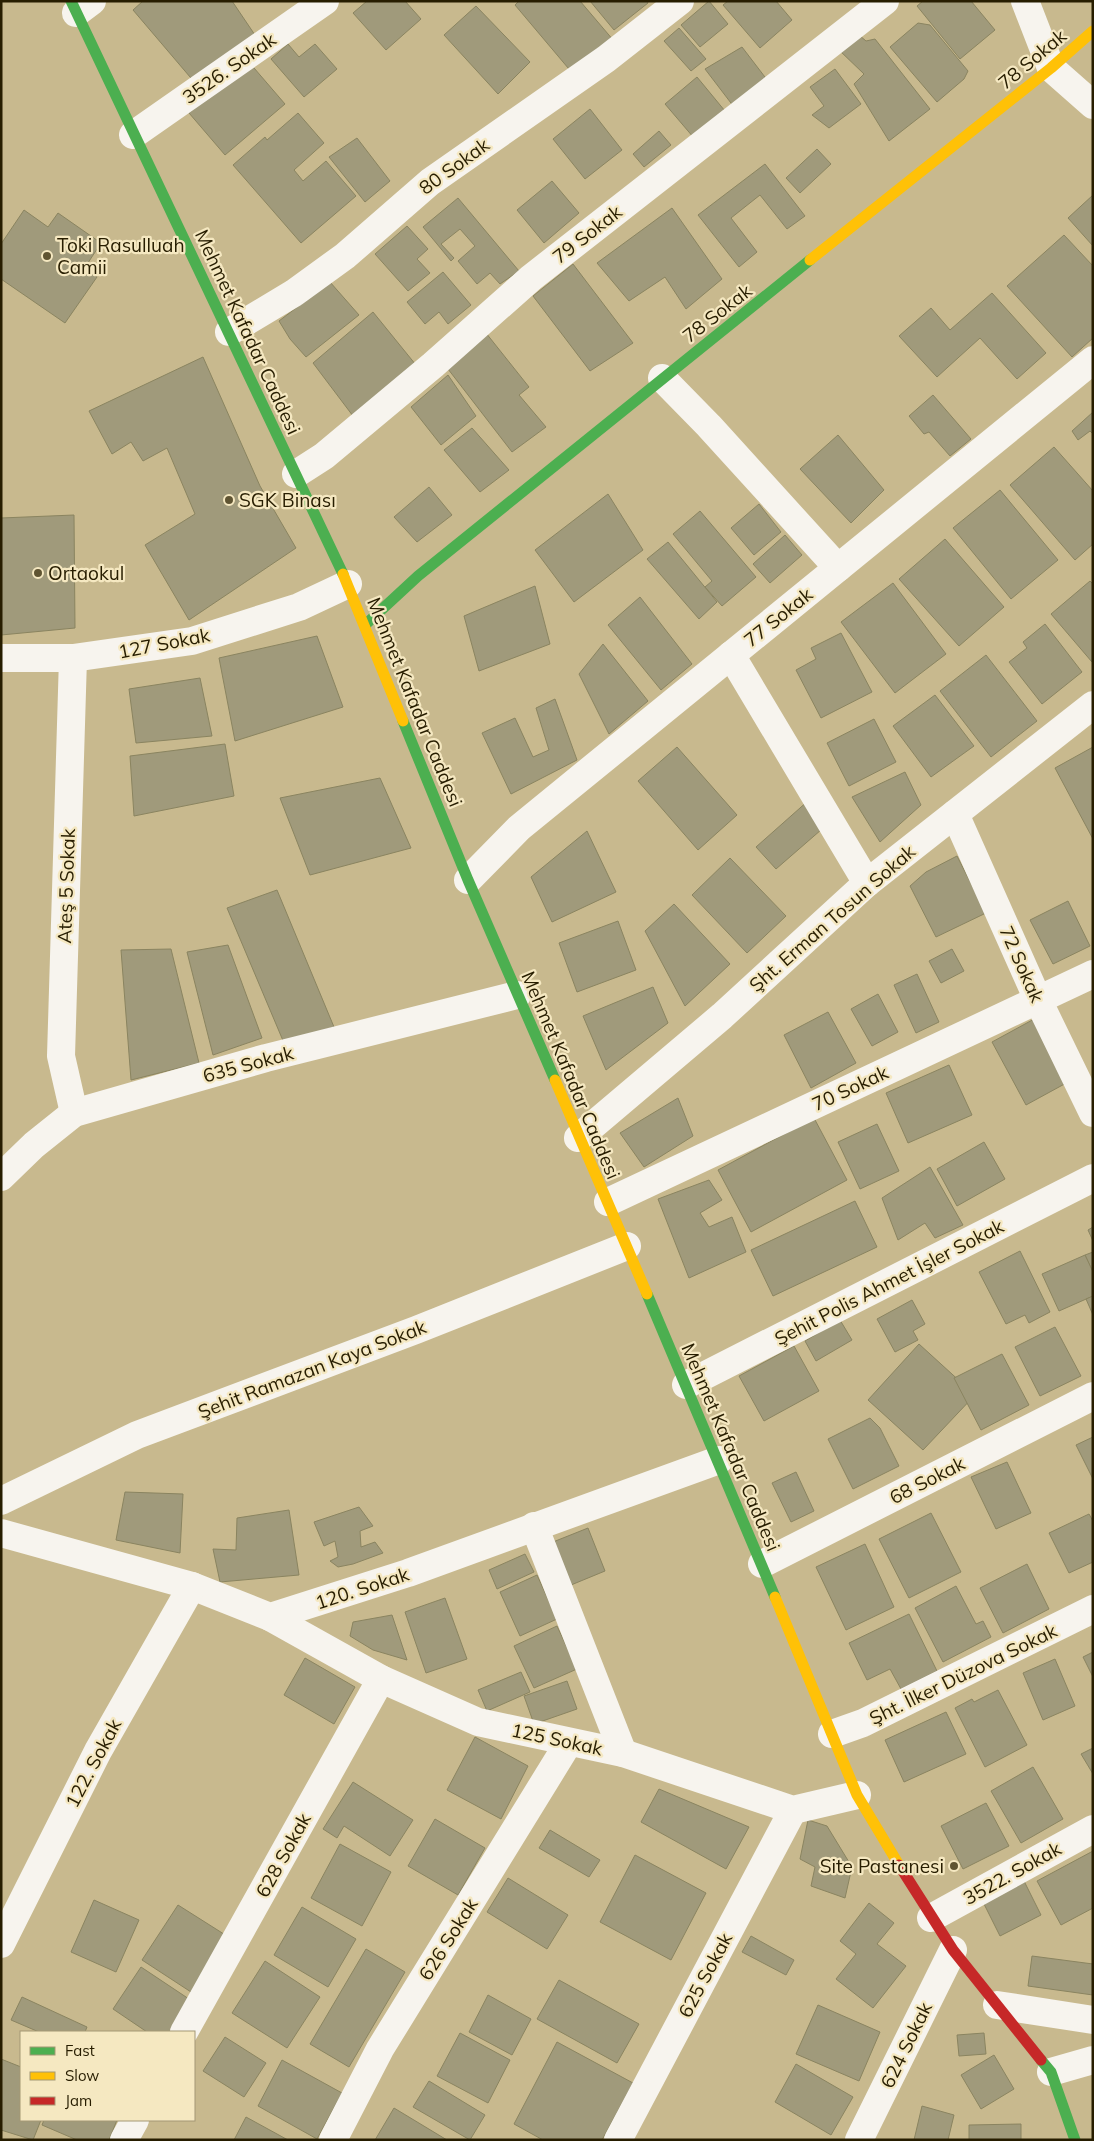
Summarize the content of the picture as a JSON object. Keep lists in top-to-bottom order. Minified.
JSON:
{"streets":{"main road":["78 Sokak","Mehmet Kafadar Caddesi"],"street":["3526. Sokak","80 Sokak","79 Sokak","77 Sokak","127 Sokak","Ateş 5 Sokak","Şht. Erman Tosun Sokak","72 Sokak","635 Sokak","70 Sokak","Şehit Polis Ahmet İşler Sokak","Şehit Ramazan Kaya Sokak","68 Sokak","120. Sokak","Şht. İlker Düzova Sokak","125 Sokak","122. Sokak","628 Sokak","3522. Sokak","626 Sokak","625 Sokak","624 Sokak"]},"crossings":[["78 Sokak","Mehmet Kafadar Caddesi"],["3526. Sokak","Mehmet Kafadar Caddesi"],["80 Sokak","Mehmet Kafadar Caddesi"],["79 Sokak","Mehmet Kafadar Caddesi"],["Mehmet Kafadar Caddesi","77 Sokak"],["Mehmet Kafadar Caddesi","127 Sokak"],["Mehmet Kafadar Caddesi","Şht. Erman Tosun Sokak"],["Mehmet Kafadar Caddesi","635 Sokak"],["Mehmet Kafadar Caddesi","70 Sokak"],["Mehmet Kafadar Caddesi","Şehit Polis Ahmet İşler Sokak"],["Mehmet Kafadar Caddesi","Şehit Ramazan Kaya Sokak"],["Mehmet Kafadar Caddesi","68 Sokak"],["Mehmet Kafadar Caddesi","120. Sokak"],["Mehmet Kafadar Caddesi","Şht. İlker Düzova Sokak"],["Mehmet Kafadar Caddesi","3522. Sokak"],["Mehmet Kafadar Caddesi","624 Sokak"],["127 Sokak","Ateş 5 Sokak"],["Ateş 5 Sokak","635 Sokak"],["Şht. Erman Tosun Sokak","72 Sokak"],["72 Sokak","70 Sokak"],["120. Sokak","125 Sokak"],["125 Sokak","628 Sokak"],["125 Sokak","626 Sokak"],["125 Sokak","625 Sokak"]],"places":["Toki Rasulluah Camii","SGK Binası","Ortaokul","Site Pastanesi"],"legend":["Fast","Slow","Jam"]}
